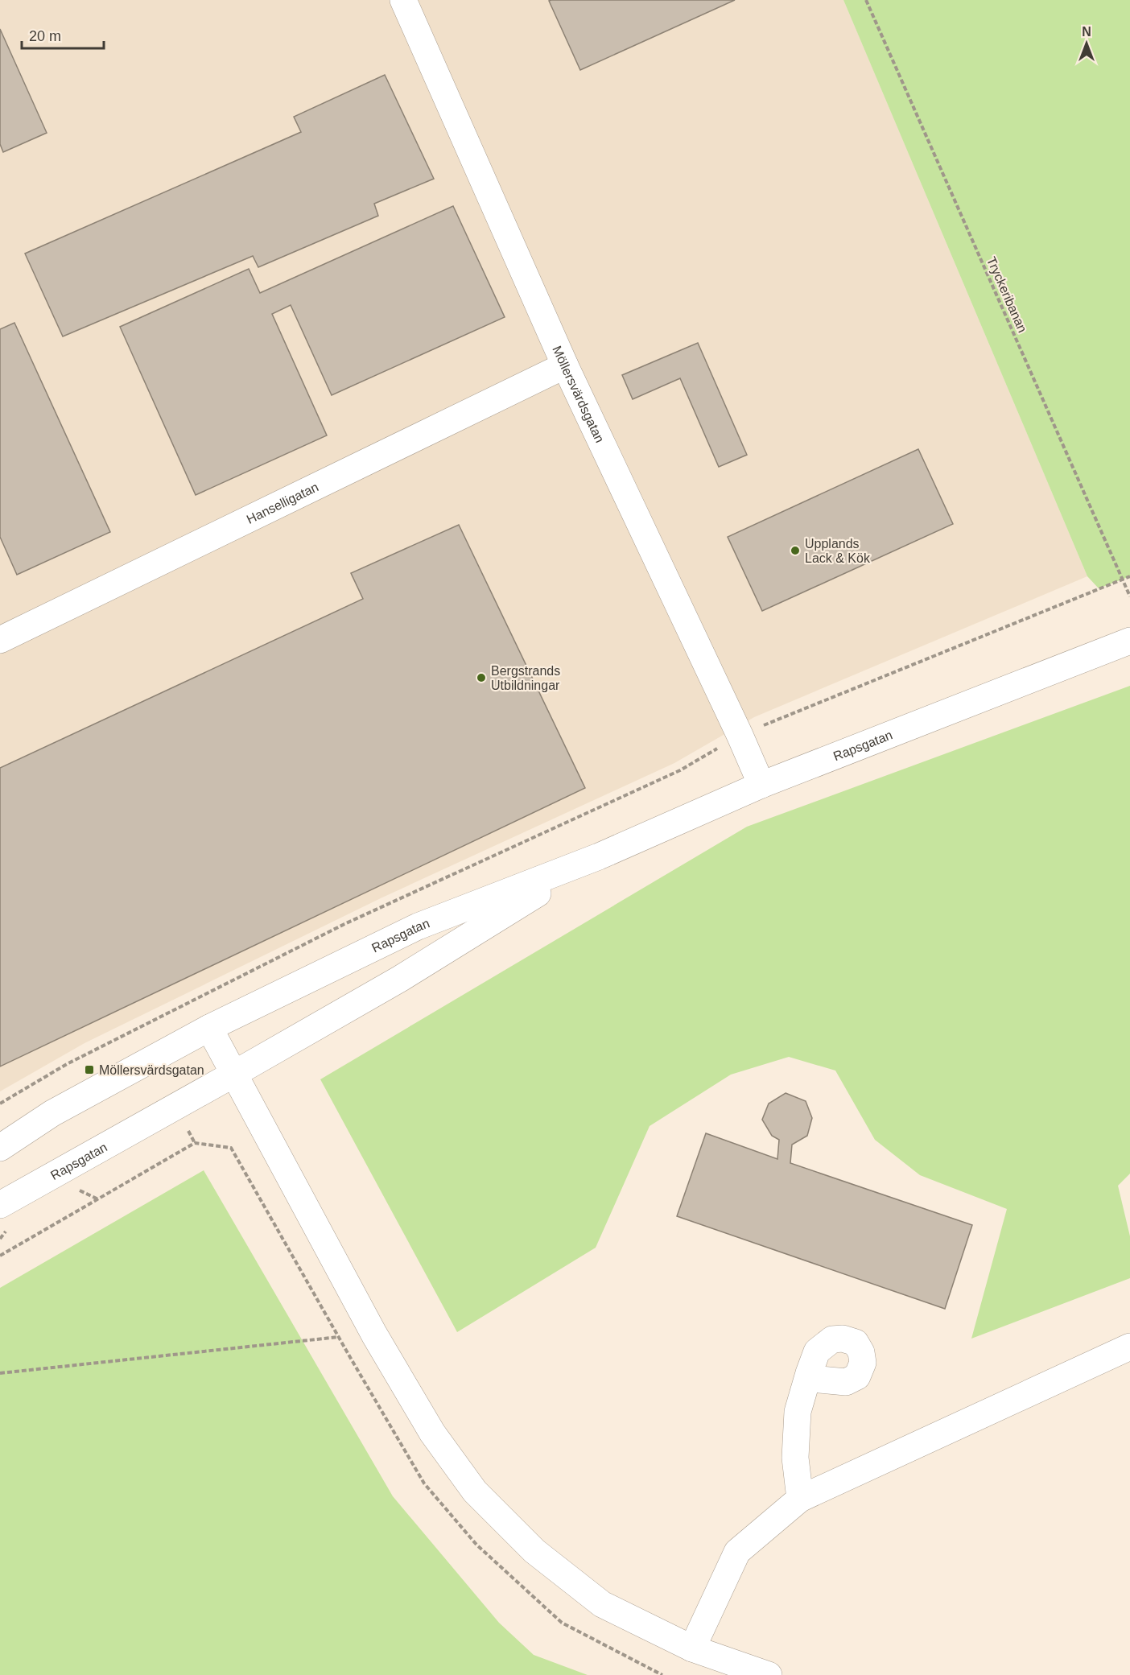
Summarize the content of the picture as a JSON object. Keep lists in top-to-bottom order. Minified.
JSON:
{"streets":{"street":["Möllersvärdsgatan","Hanselligatan","Rapsgatan"],"path":["Tryckeribanan"]},"crossings":[["Möllersvärdsgatan","Hanselligatan"],["Möllersvärdsgatan","Rapsgatan"]],"places":{"other":["Upplands Lack & Kök","Bergstrands Utbildningar"],"transit":["Möllersvärdsgatan"]},"scale_bar":"20 m","north":"top"}
